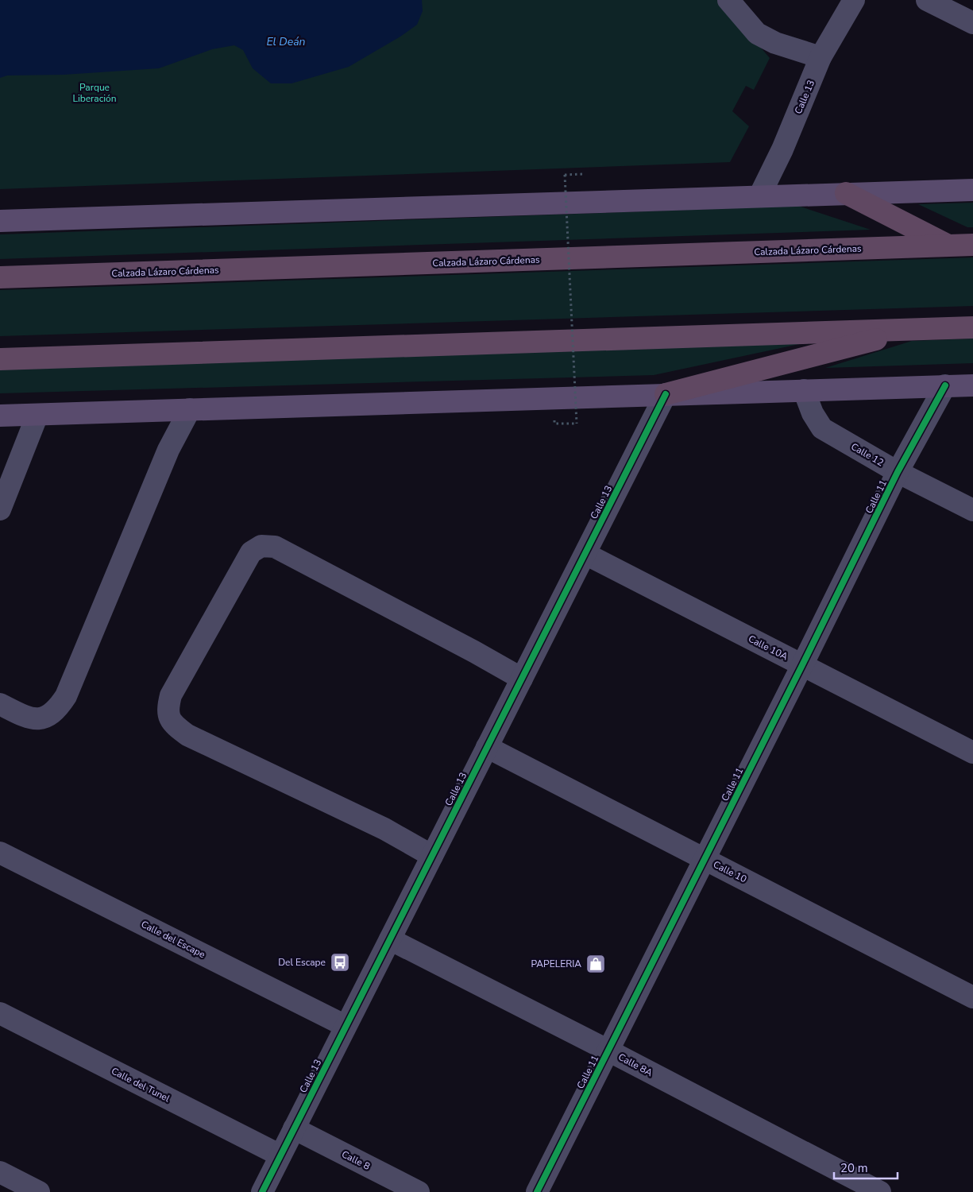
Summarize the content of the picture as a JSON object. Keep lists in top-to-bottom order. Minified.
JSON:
{"streets":{"highway":["Calzada Lázaro Cárdenas"],"street":["Calle 13","Calle 12","Calle 11","Calle 10A","Calle 10","Calle del Escape","Calle 8A","Calle del Tunel","Calle 8"]},"crossings":[["Calle 13","Calle 10A"],["Calle 13","Calle 10"],["Calle 13","Calle del Escape"],["Calle 13","Calle 8A"],["Calle 13","Calle del Tunel"],["Calle 13","Calle 8"],["Calle 12","Calle 11"],["Calle 11","Calle 10A"],["Calle 11","Calle 10"],["Calle 11","Calle 8A"]],"water":["El Deán"],"parks":["Parque Liberación"],"places":{"bus stop":["Del Escape"],"shop":["PAPELERIA"]},"scale_bar":"20 m"}
